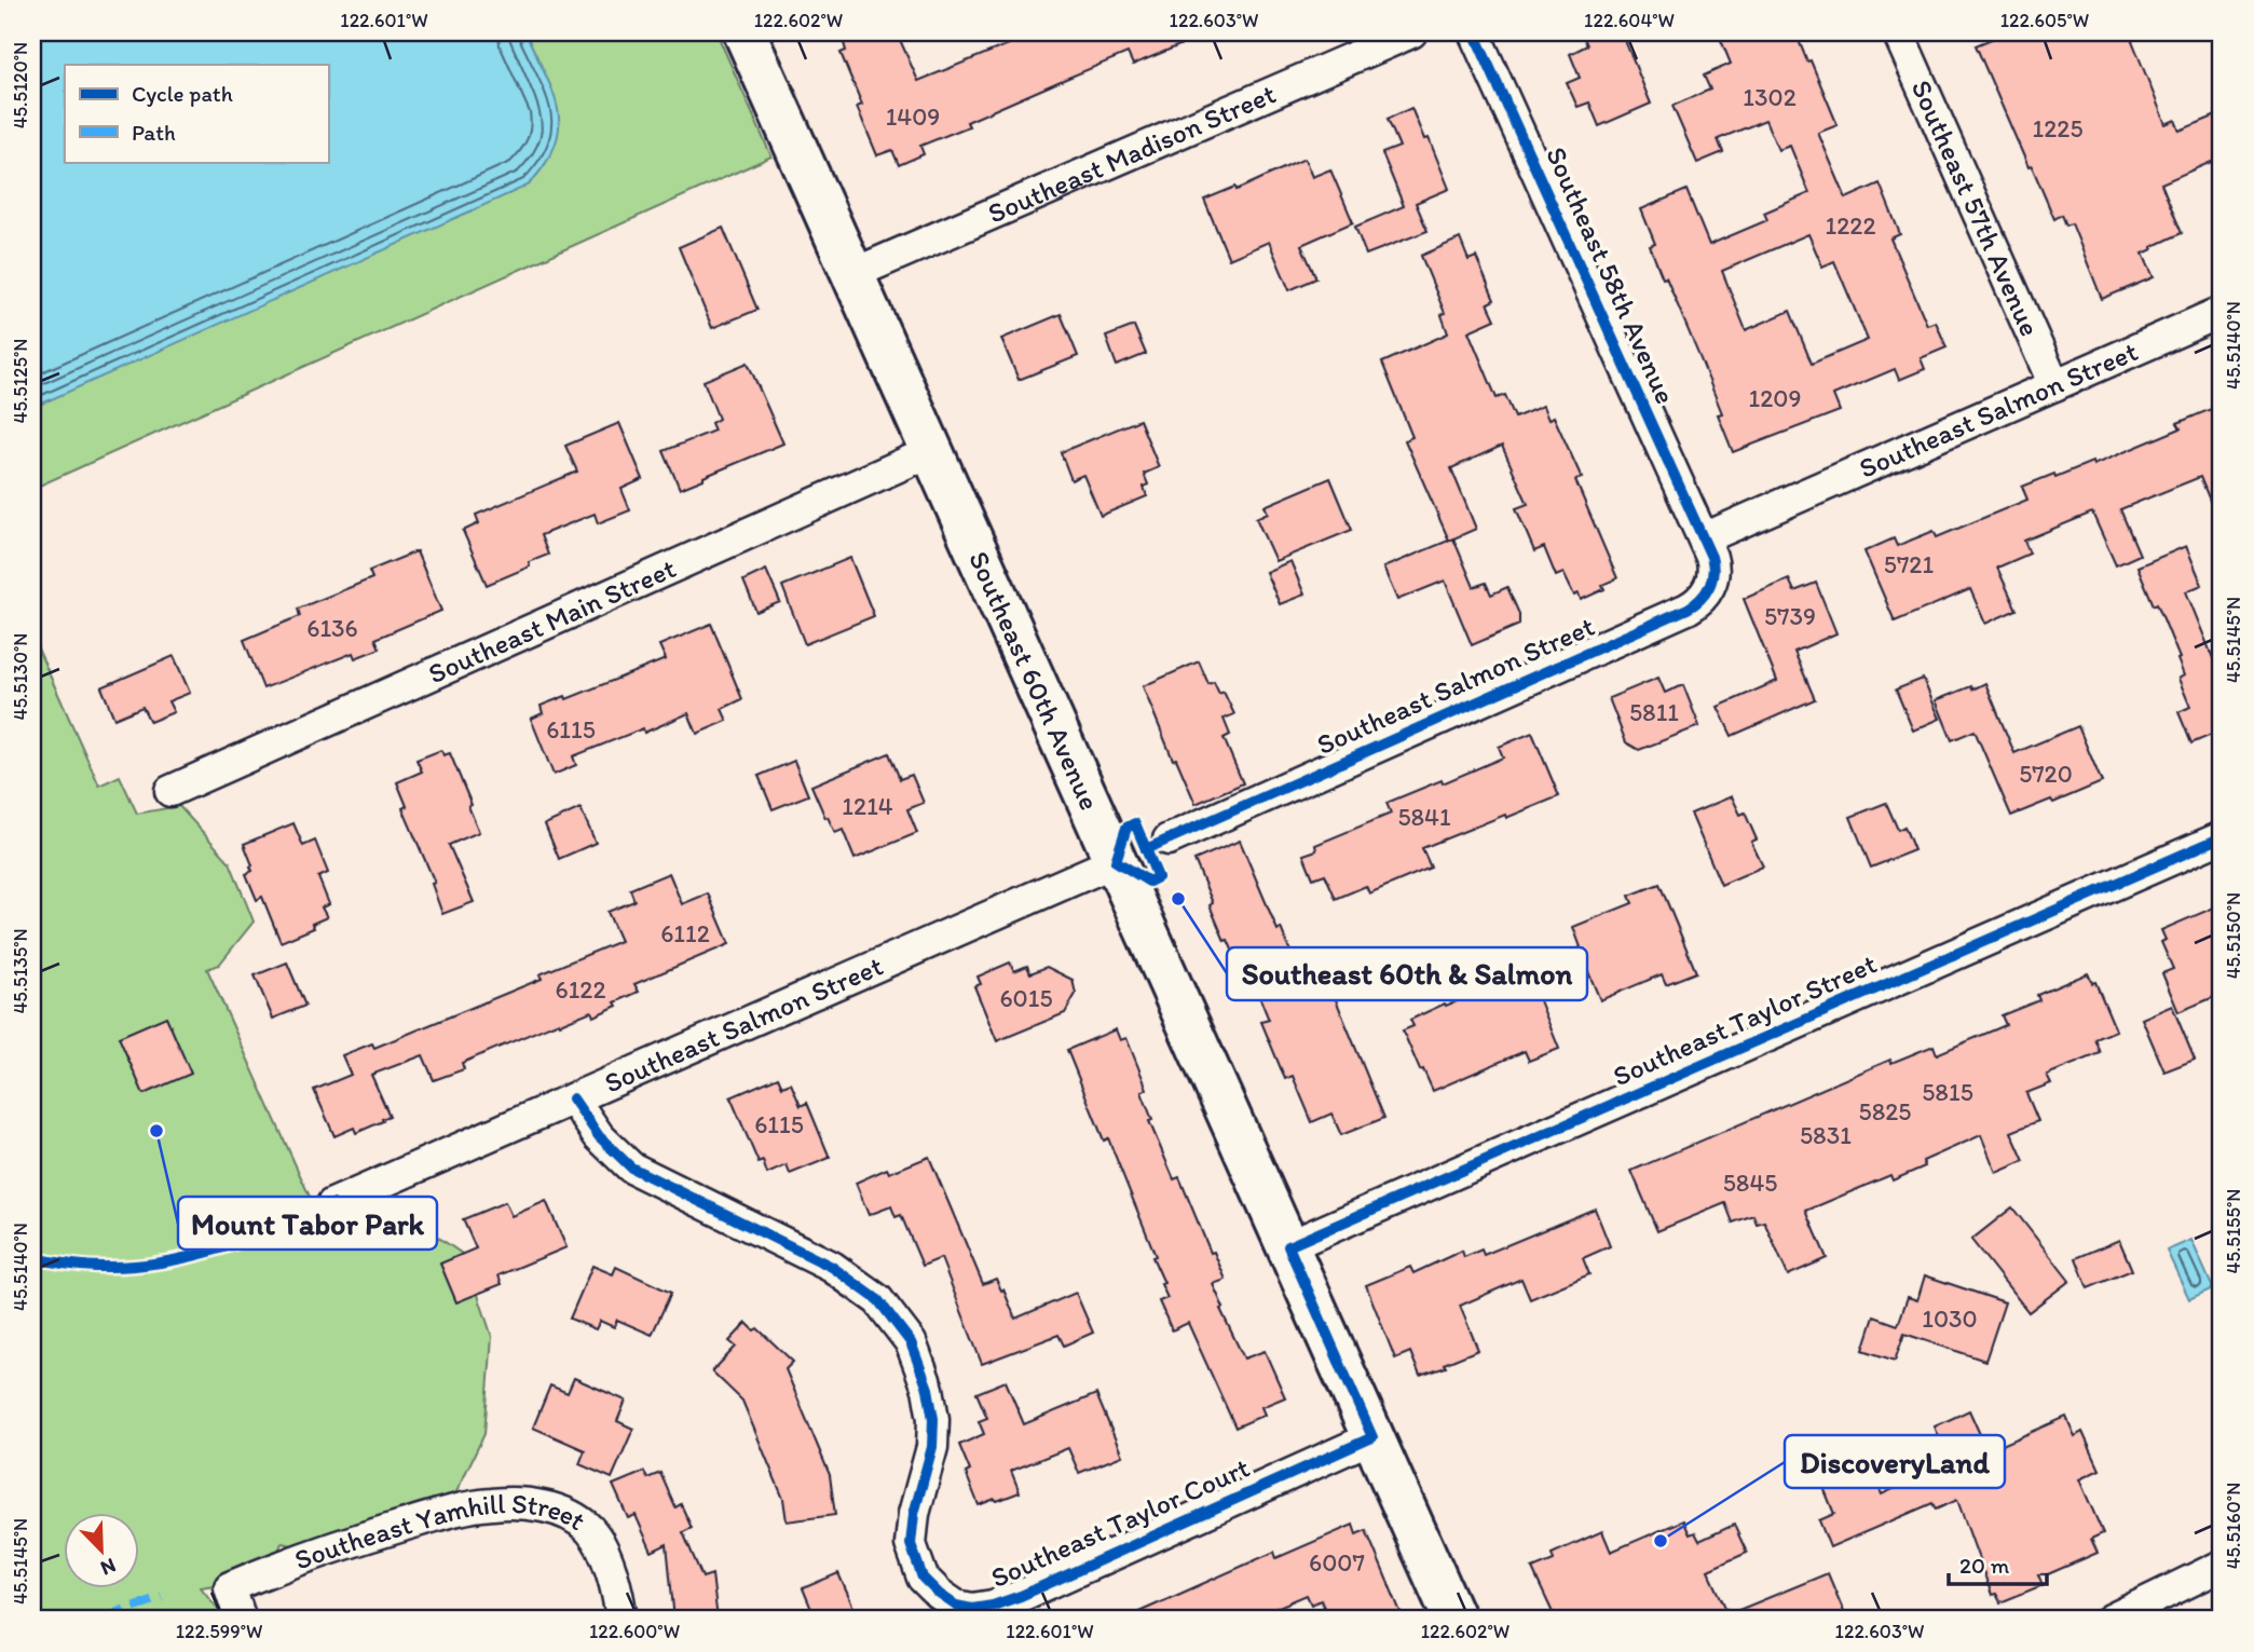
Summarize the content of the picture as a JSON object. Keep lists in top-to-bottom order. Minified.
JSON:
{"streets":{"main road":["Southeast 60th Avenue"],"street":["Southeast Madison Street","Southeast 57th Avenue","Southeast 58th Avenue","Southeast Salmon Street","Southeast Main Street","Southeast Taylor Street","Southeast Taylor Court","Southeast Yamhill Street"]},"crossings":[["Southeast Madison Street","Southeast 60th Avenue"],["Southeast 57th Avenue","Southeast Salmon Street"],["Southeast 58th Avenue","Southeast Salmon Street"],["Southeast Salmon Street","Southeast 60th Avenue"],["Southeast Salmon Street","Southeast Taylor Court"],["Southeast Main Street","Southeast 60th Avenue"],["Southeast 60th Avenue","Southeast Taylor Street"],["Southeast 60th Avenue","Southeast Taylor Court"]],"places":["Southeast 60th & Salmon","Mount Tabor Park","DiscoveryLand"],"house_numbers":["1302","1409","1225","1222","1209","5721","5739","6136","5811","6115","5720","1214","5841","6112","6122","6015","5815","5825","6115","5831","5845","1030","6007"],"legend":["Cycle path","Path"],"scale_bar":"20 m","north":"bottom right","coordinates":["122.601°W","122.602°W","122.603°W","122.604°W","122.605°W","45.5120°N","45.5140°N","45.5125°N","45.5145°N","45.5130°N","45.5150°N","45.5135°N","45.5155°N","45.5160°N","122.599°W","122.600°W"]}
